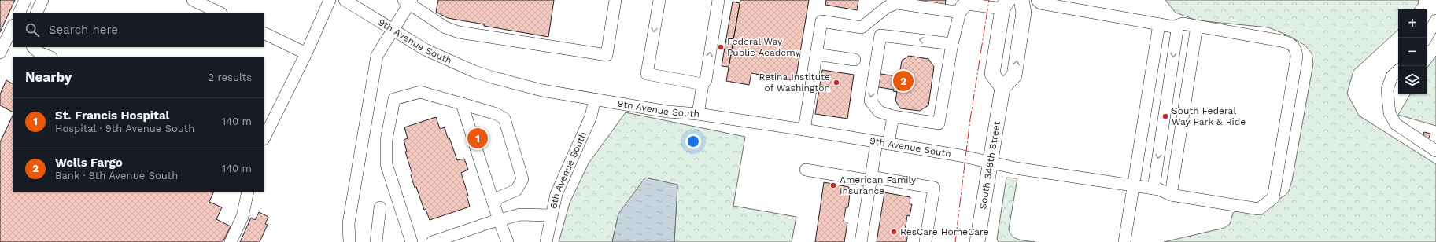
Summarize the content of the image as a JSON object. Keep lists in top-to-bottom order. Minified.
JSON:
{"streets":{"main road":["South 348th Street"],"street":["9th Avenue South","6th Avenue South"]},"crossings":[["9th Avenue South","South 348th Street"],["9th Avenue South","6th Avenue South"]],"places":["Federal Way Public Academy","Retina Institute of Washington","South Federal Way Park & Ride","American Family Insurance","ResCare HomeCare"],"page":{"map_buttons":["+","−"],"search":"Search here","heading":["Nearby","2 results"],"pins":["2","1"],"list":[{"mark":"1","name":"St. Francis Hospital","note":"Hospital · 9th Avenue South","value":"140 m"},{"mark":"2","name":"Wells Fargo","note":"Bank · 9th Avenue South","value":"140 m"}]}}
